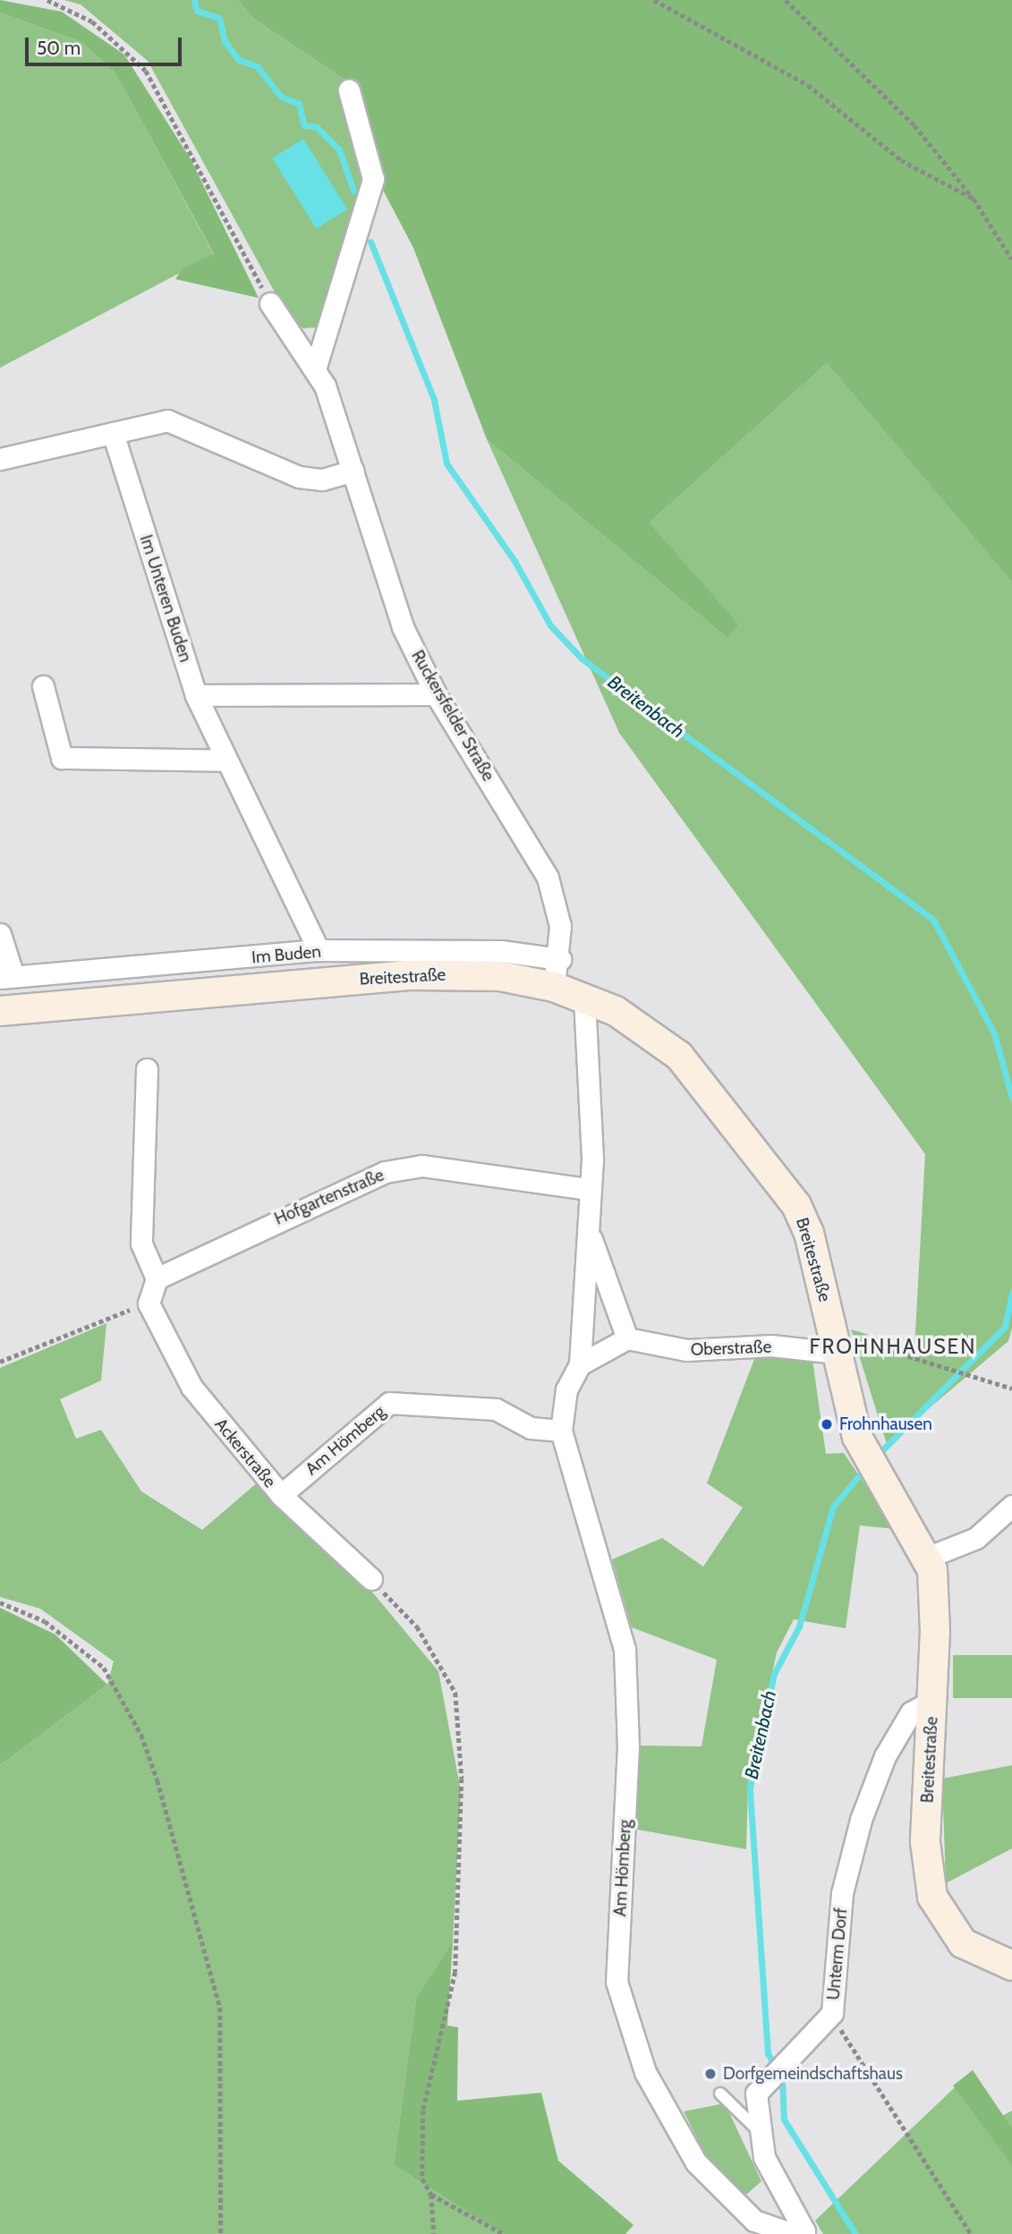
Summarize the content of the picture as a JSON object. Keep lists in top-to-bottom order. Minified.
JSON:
{"streets":{"street":["Im Unteren Buden","Ruckersfelder Straße","Im Buden","Breitestraße","Hofgartenstraße","Oberstraße","Am Hömberg","Ackerstraße","Unterm Dorf"]},"crossings":[["Im Unteren Buden","Im Buden"],["Ruckersfelder Straße","Im Buden"],["Ruckersfelder Straße","Breitestraße"],["Breitestraße","Oberstraße"],["Breitestraße","Unterm Dorf"],["Am Hömberg","Ackerstraße"],["Am Hömberg","Unterm Dorf"]],"districts":["FROHNHAUSEN"],"water":["Breitenbach"],"places":["Frohnhausen","Dorfgemeindschaftshaus"],"scale_bar":"50 m"}
